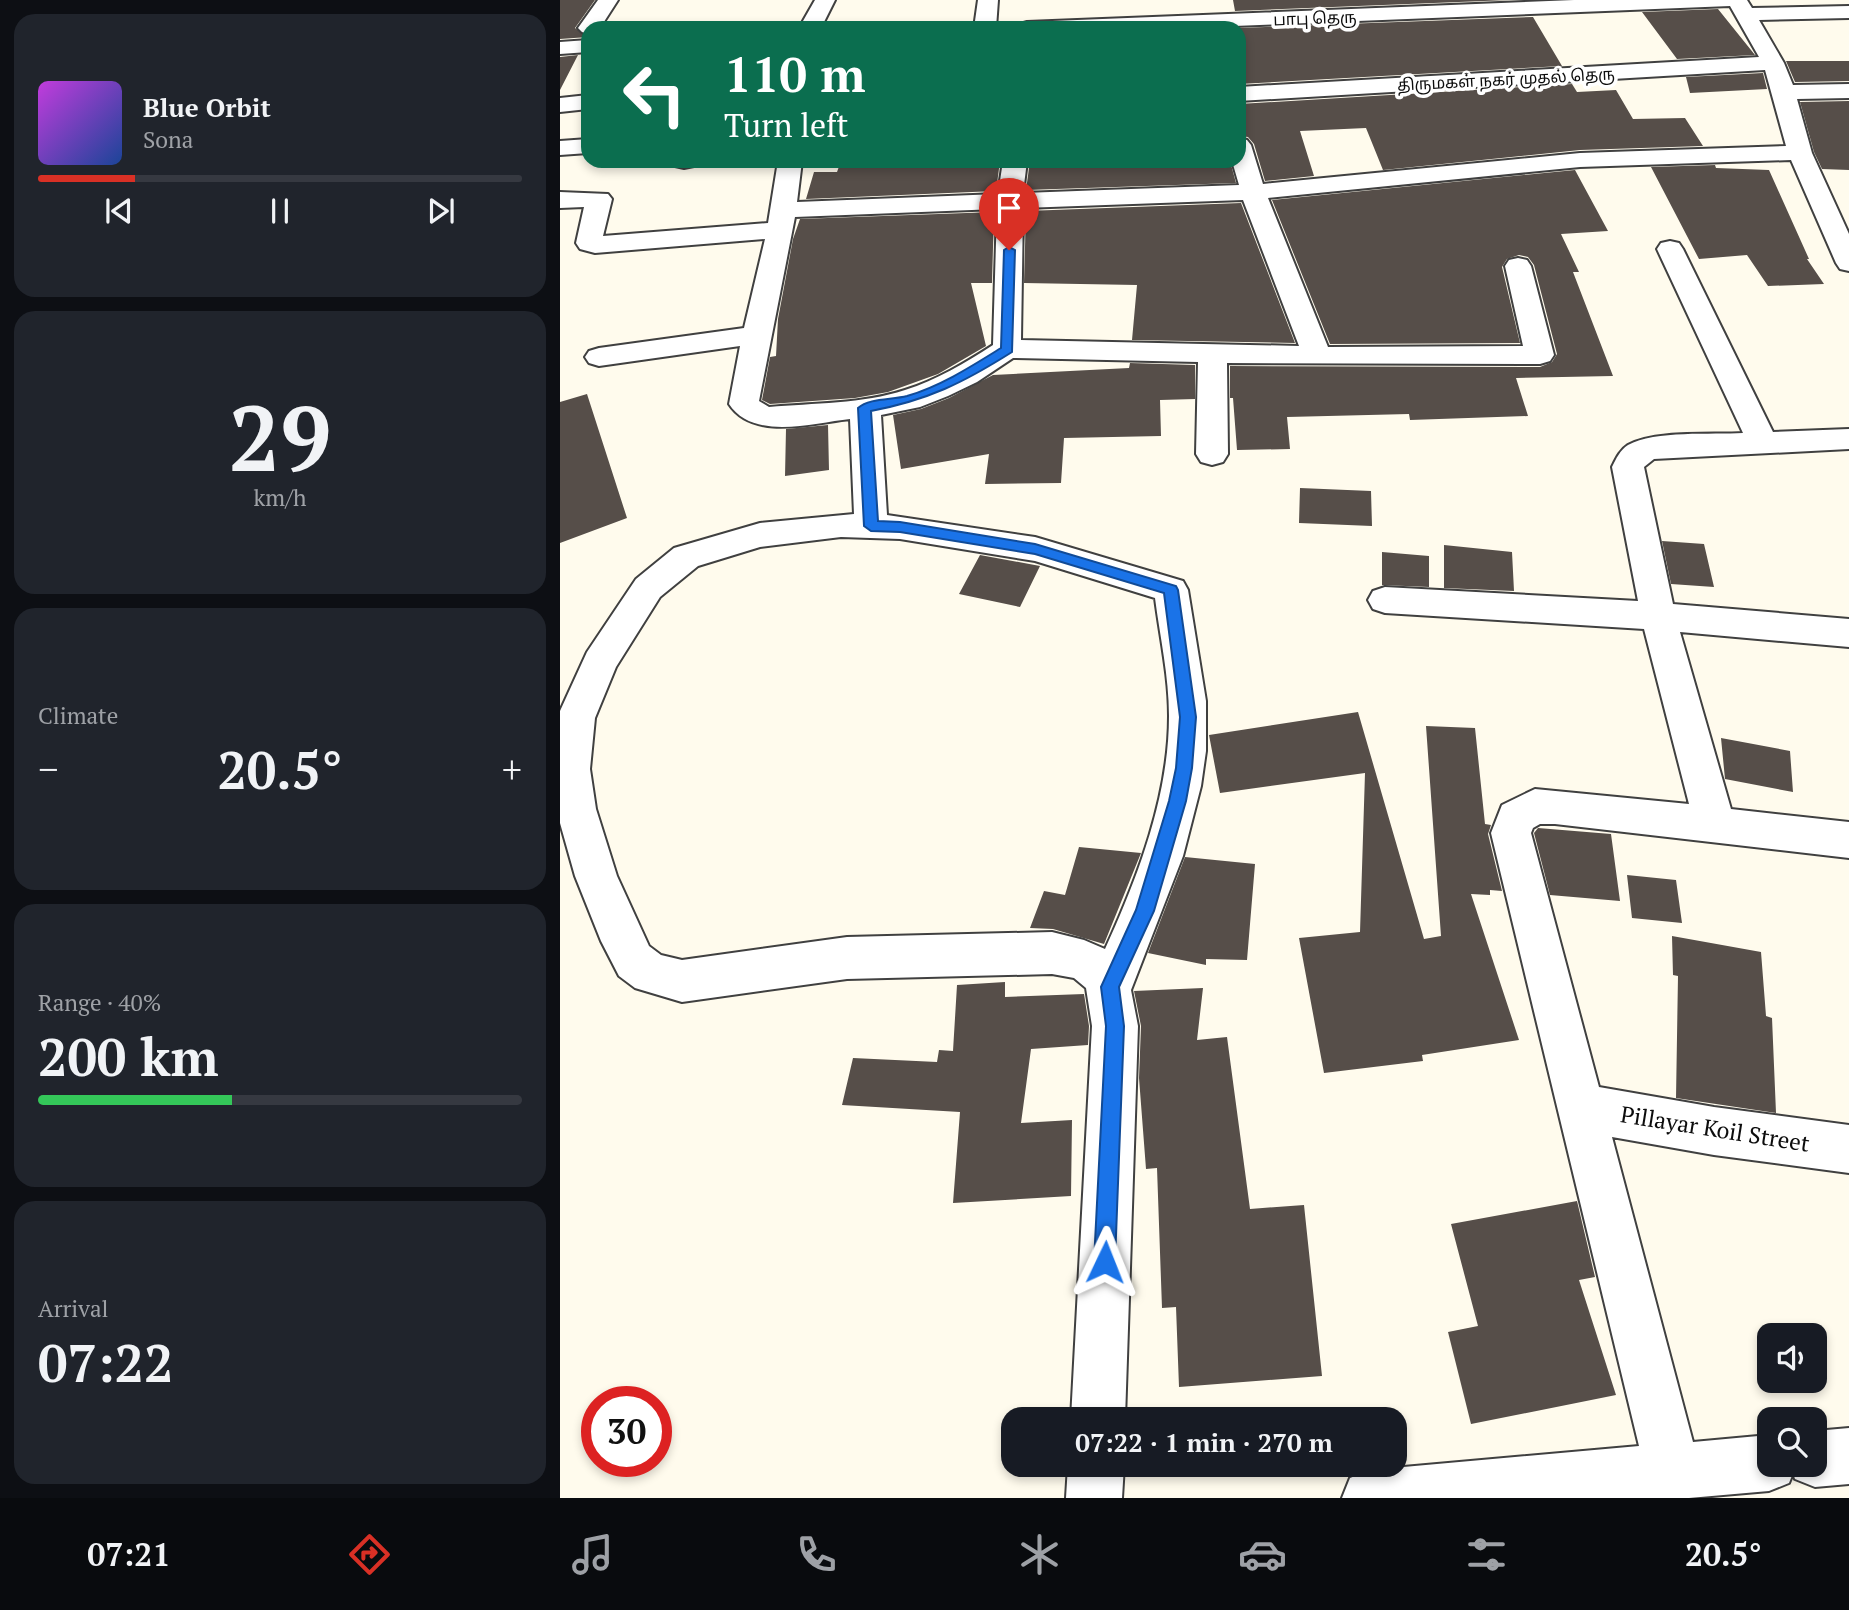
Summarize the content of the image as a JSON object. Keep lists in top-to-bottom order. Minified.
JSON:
{"streets":{"street":["பாபு தெரு","திருமகள் நகர் முதல் தெரு","Pillayar Koil Street"]},"page":{"turn":["110 m","Turn left"],"song":["Blue Orbit","Sona"],"tile":[["29","km/h"],"Climate",["Range · 40%","200 km"],["Arrival","07:22"]],"heat":["−","20.5°","+"],"limit":"30","trip":"07:22 · 1 min · 270 m","tabs":["07:21","20.5°"]}}
